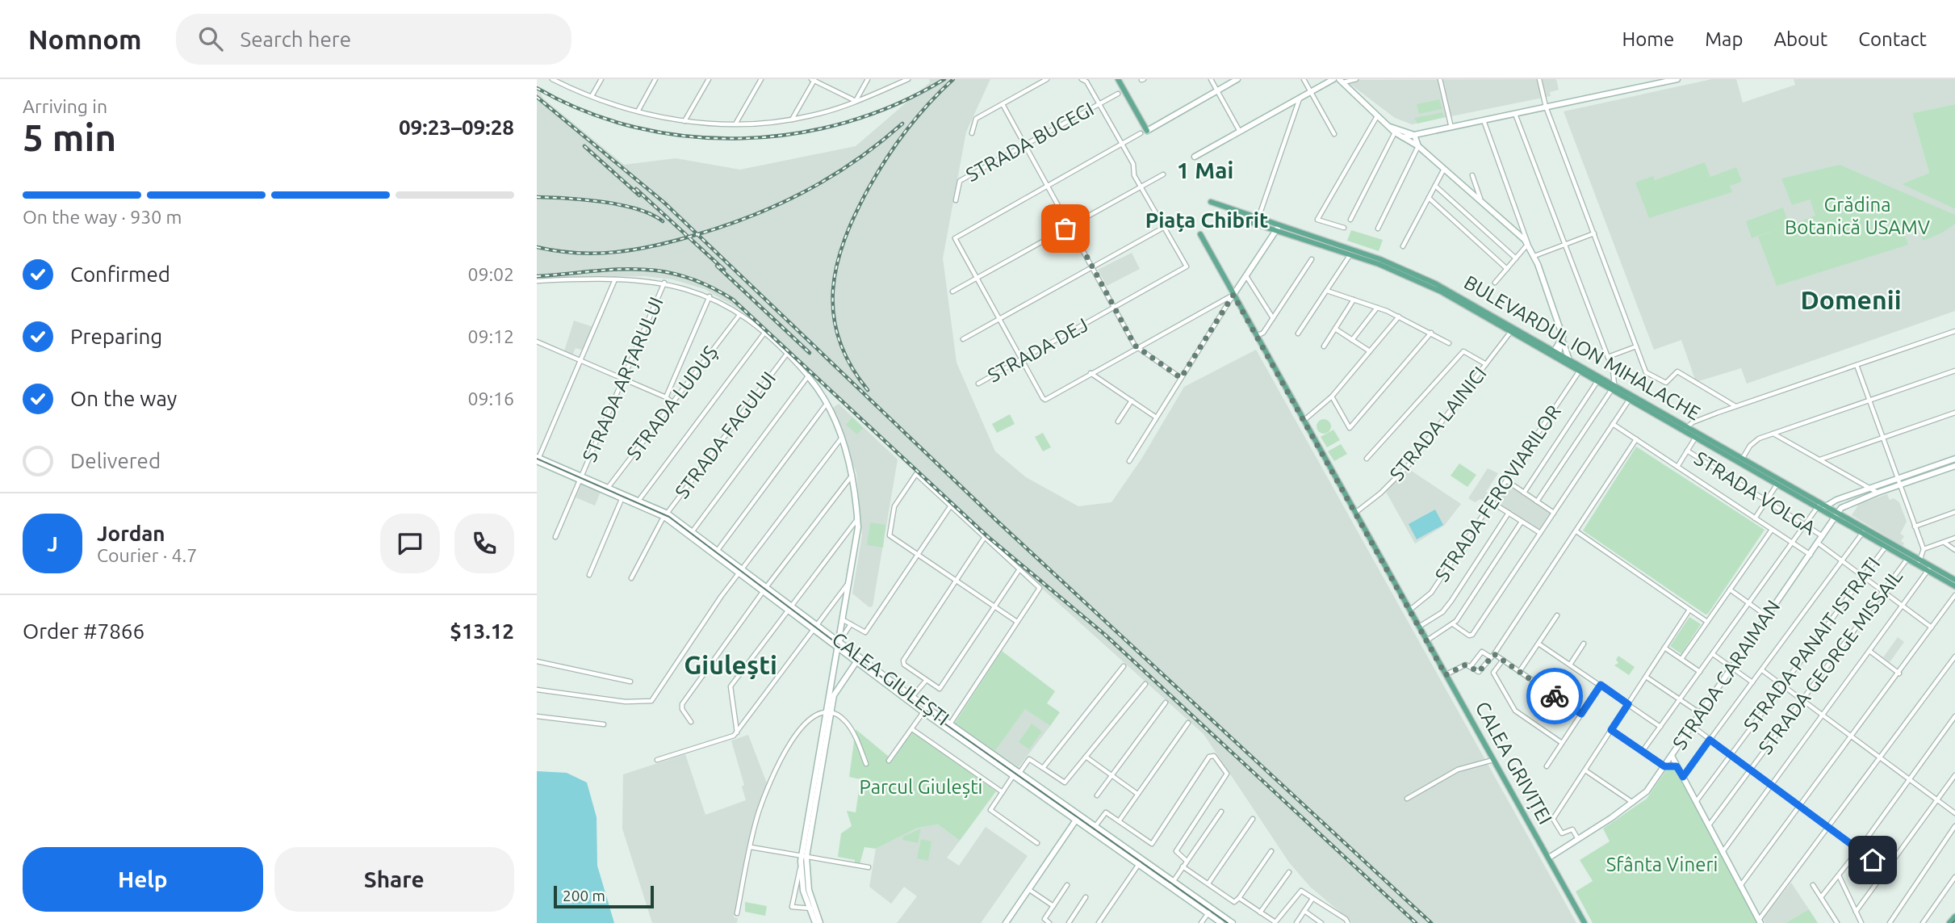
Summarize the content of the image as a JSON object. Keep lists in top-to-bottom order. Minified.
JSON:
{"streets":{"main road":["BULEVARDUL ION MIHALACHE","CALEA GRIVIȚEI"],"street":["STRADA BUCEGI","STRADA DEJ","STRADA ARȚARULUI","STRADA LUDUȘ","STRADA LAINICI","STRADA FAGULUI","STRADA FEROVIARILOR","STRADA VOLGA","STRADA PANAIT ISTRATI","STRADA GEORGE MISSAIL","STRADA CARAIMAN","CALEA GIULEȘTI"]},"crossings":[["BULEVARDUL ION MIHALACHE","STRADA LAINICI"],["BULEVARDUL ION MIHALACHE","STRADA FEROVIARILOR"],["BULEVARDUL ION MIHALACHE","STRADA PANAIT ISTRATI"],["BULEVARDUL ION MIHALACHE","STRADA GEORGE MISSAIL"],["BULEVARDUL ION MIHALACHE","STRADA CARAIMAN"],["STRADA ARȚARULUI","CALEA GIULEȘTI"],["STRADA LUDUȘ","CALEA GIULEȘTI"],["STRADA LAINICI","CALEA GRIVIȚEI"],["STRADA FAGULUI","CALEA GIULEȘTI"],["STRADA FEROVIARILOR","CALEA GRIVIȚEI"],["STRADA VOLGA","STRADA CARAIMAN"],["STRADA CARAIMAN","CALEA GRIVIȚEI"]],"districts":["1 Mai","Piața Chibrit","Domenii","Giulești"],"parks":["Grădina Botanică USAMV","Parcul Giulești","Sfânta Vineri"],"scale_bar":"200 m","page":{"header":"Nomnom","search":"Search here","nav":["Home","Map","About","Contact"],"heading":["5 min","Arriving in","09:23–09:28"],"panel":["Jordan","Courier · 4.7","Order #7866","$13.12"],"bar":"On the way · 930 m","list":[["Confirmed","09:02"],["Preparing","09:12"],["On the way","09:16"],"Delivered"],"round":"J","buttons":["Help","Share"],"scale":"200 m"}}
